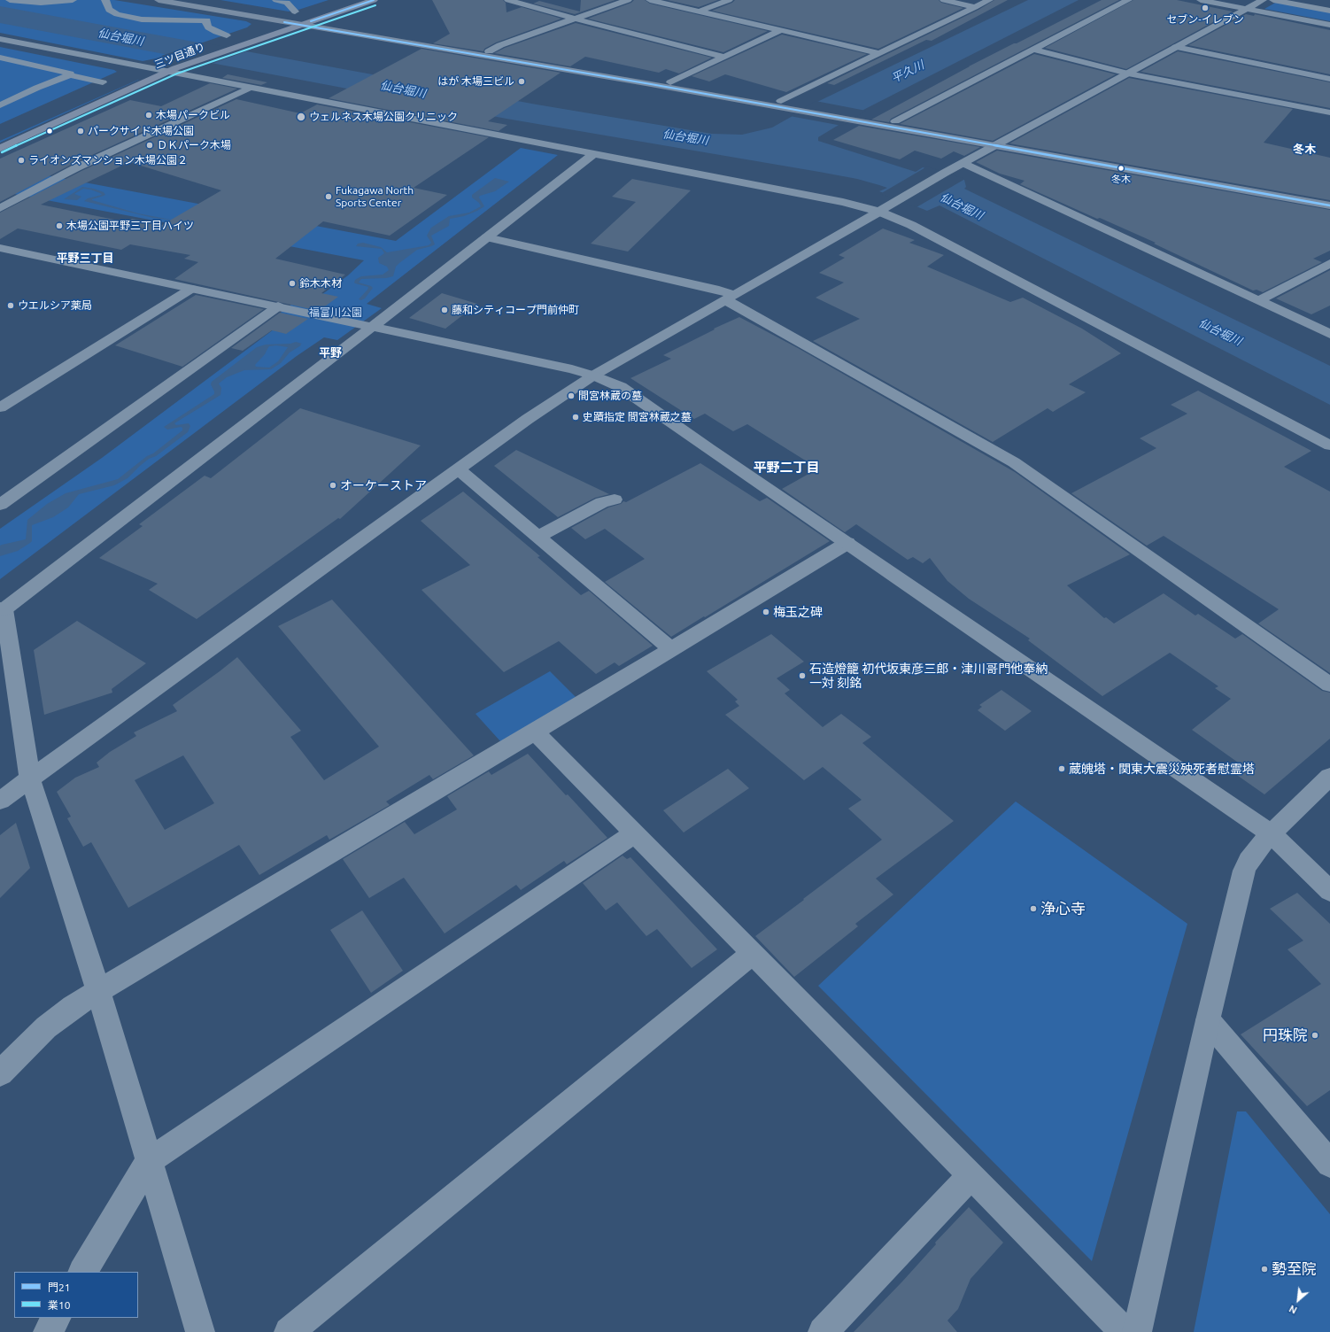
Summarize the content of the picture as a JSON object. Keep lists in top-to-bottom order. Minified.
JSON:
{"streets":{"main road":["三ツ目通り"]},"districts":["冬木","平野三丁目","平野","平野二丁目"],"water":["仙台堀川","平久川"],"parks":["福富川公園"],"places":["セブン-イレブン","はが 木場三ビル","木場パークビル","ウェルネス木場公園クリニック","パークサイド木場公園","ＤＫパーク木場","ライオンズマンション木場公園２","冬木","Fukagawa North Sports Center","木場公園平野三丁目ハイツ","鈴木木材","ウエルシア薬局","藤和シティコープ門前仲町","間宮林蔵の墓","史蹟指定 間宮林蔵之墓","オーケーストア","梅玉之碑","石造燈籠 初代坂東彦三郎・津川哥門他奉納 一対 刻銘","蔵魄塔・関東大震災殃死者慰霊塔","浄心寺","円珠院","勢至院"],"lines":["transit line 門21","transit line 業10"],"legend":["門21","業10"],"north":"bottom left"}
